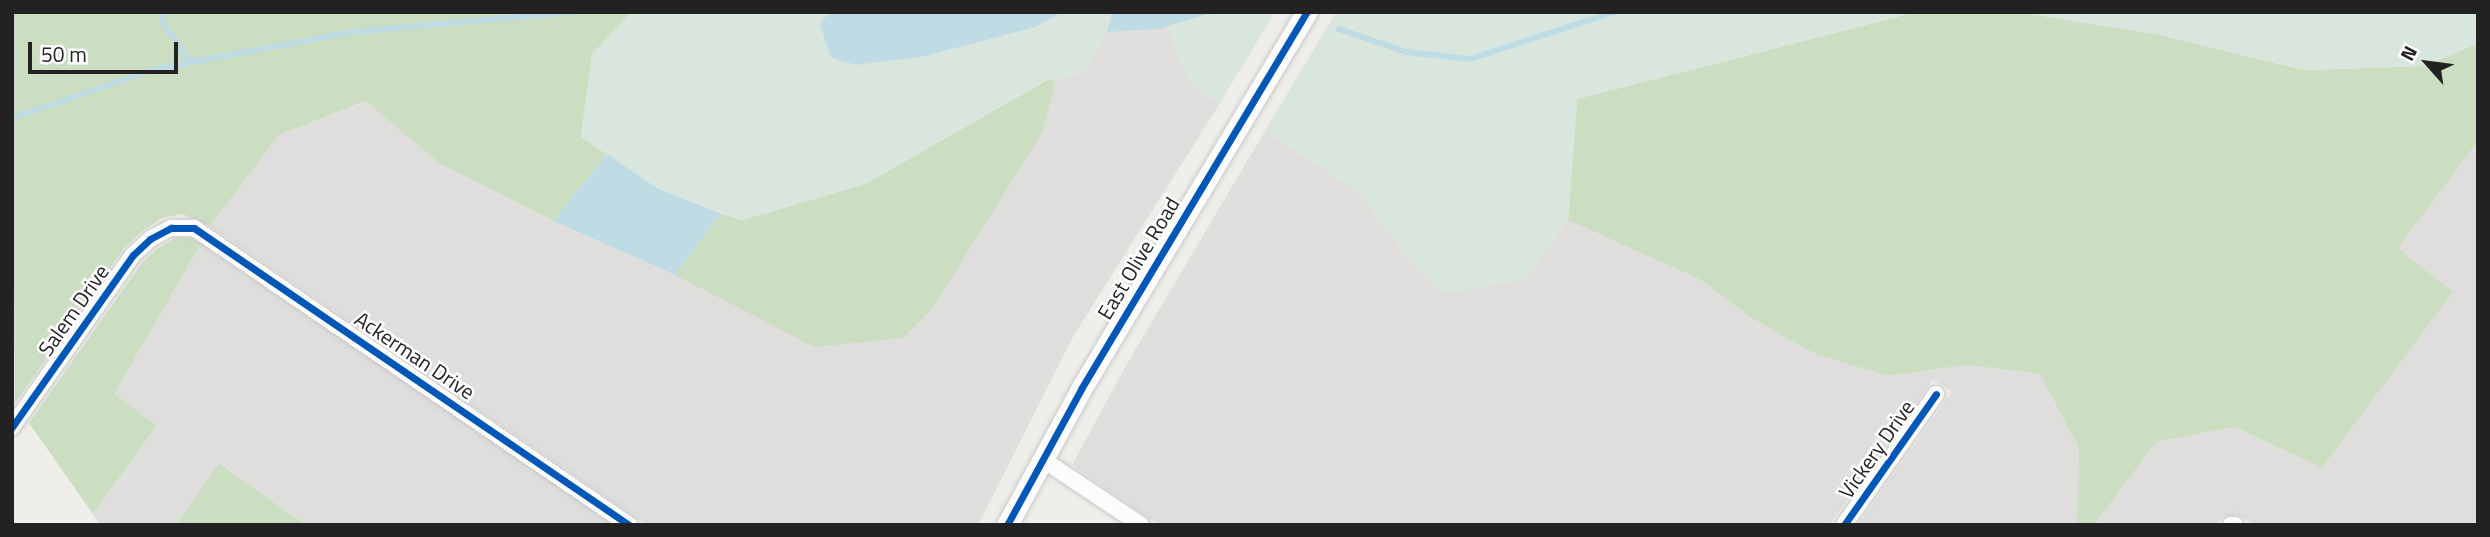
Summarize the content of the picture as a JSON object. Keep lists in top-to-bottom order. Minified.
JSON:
{"streets":{"street":["East Olive Road","Salem Drive","Ackerman Drive","Vickery Drive"]},"crossings":[["Salem Drive","Ackerman Drive"]],"scale_bar":"50 m","north":"top left"}
